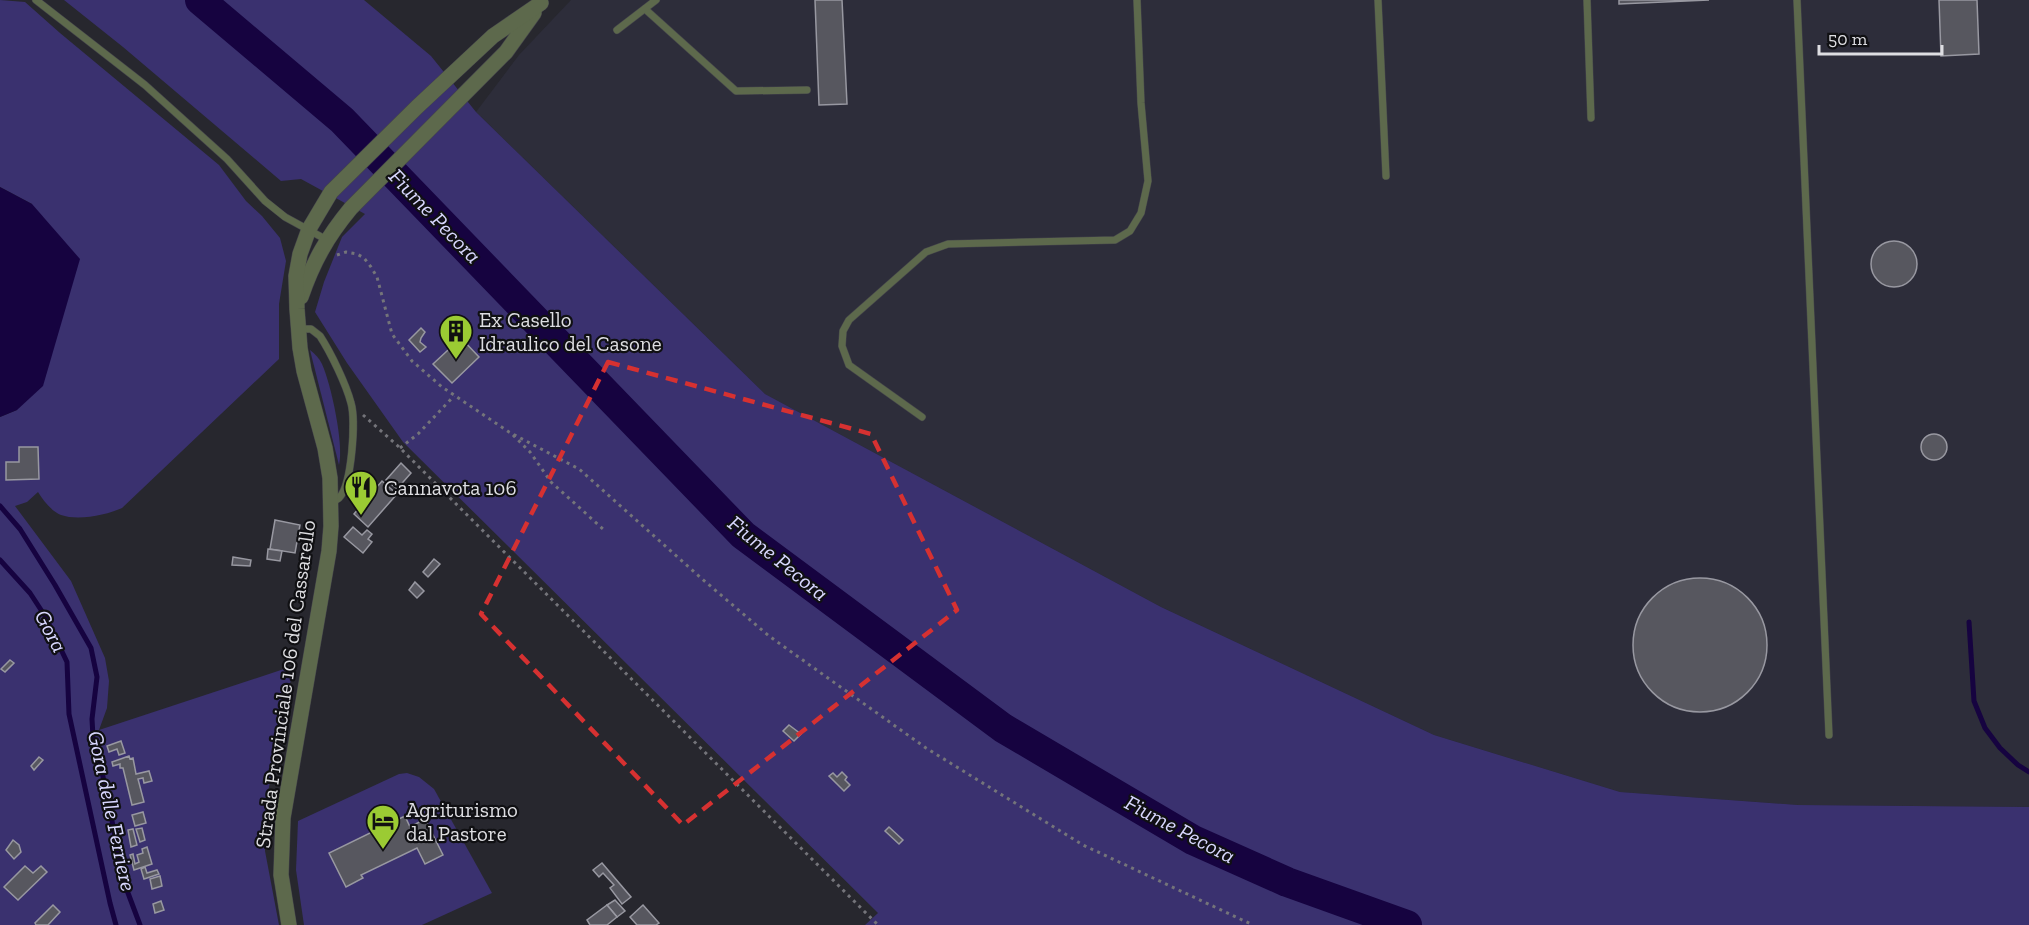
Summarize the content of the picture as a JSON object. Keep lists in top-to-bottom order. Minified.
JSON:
{"streets":{"street":["Strada Provinciale 106 del Cassarello"]},"water":["Fiume Pecora","Gora","Gora delle Ferriere"],"places":{"building":["Ex Casello Idraulico del Casone"],"restaurant":["Cannavota 106"],"hotel":["Agriturismo dal Pastore"]},"scale_bar":"50 m"}
